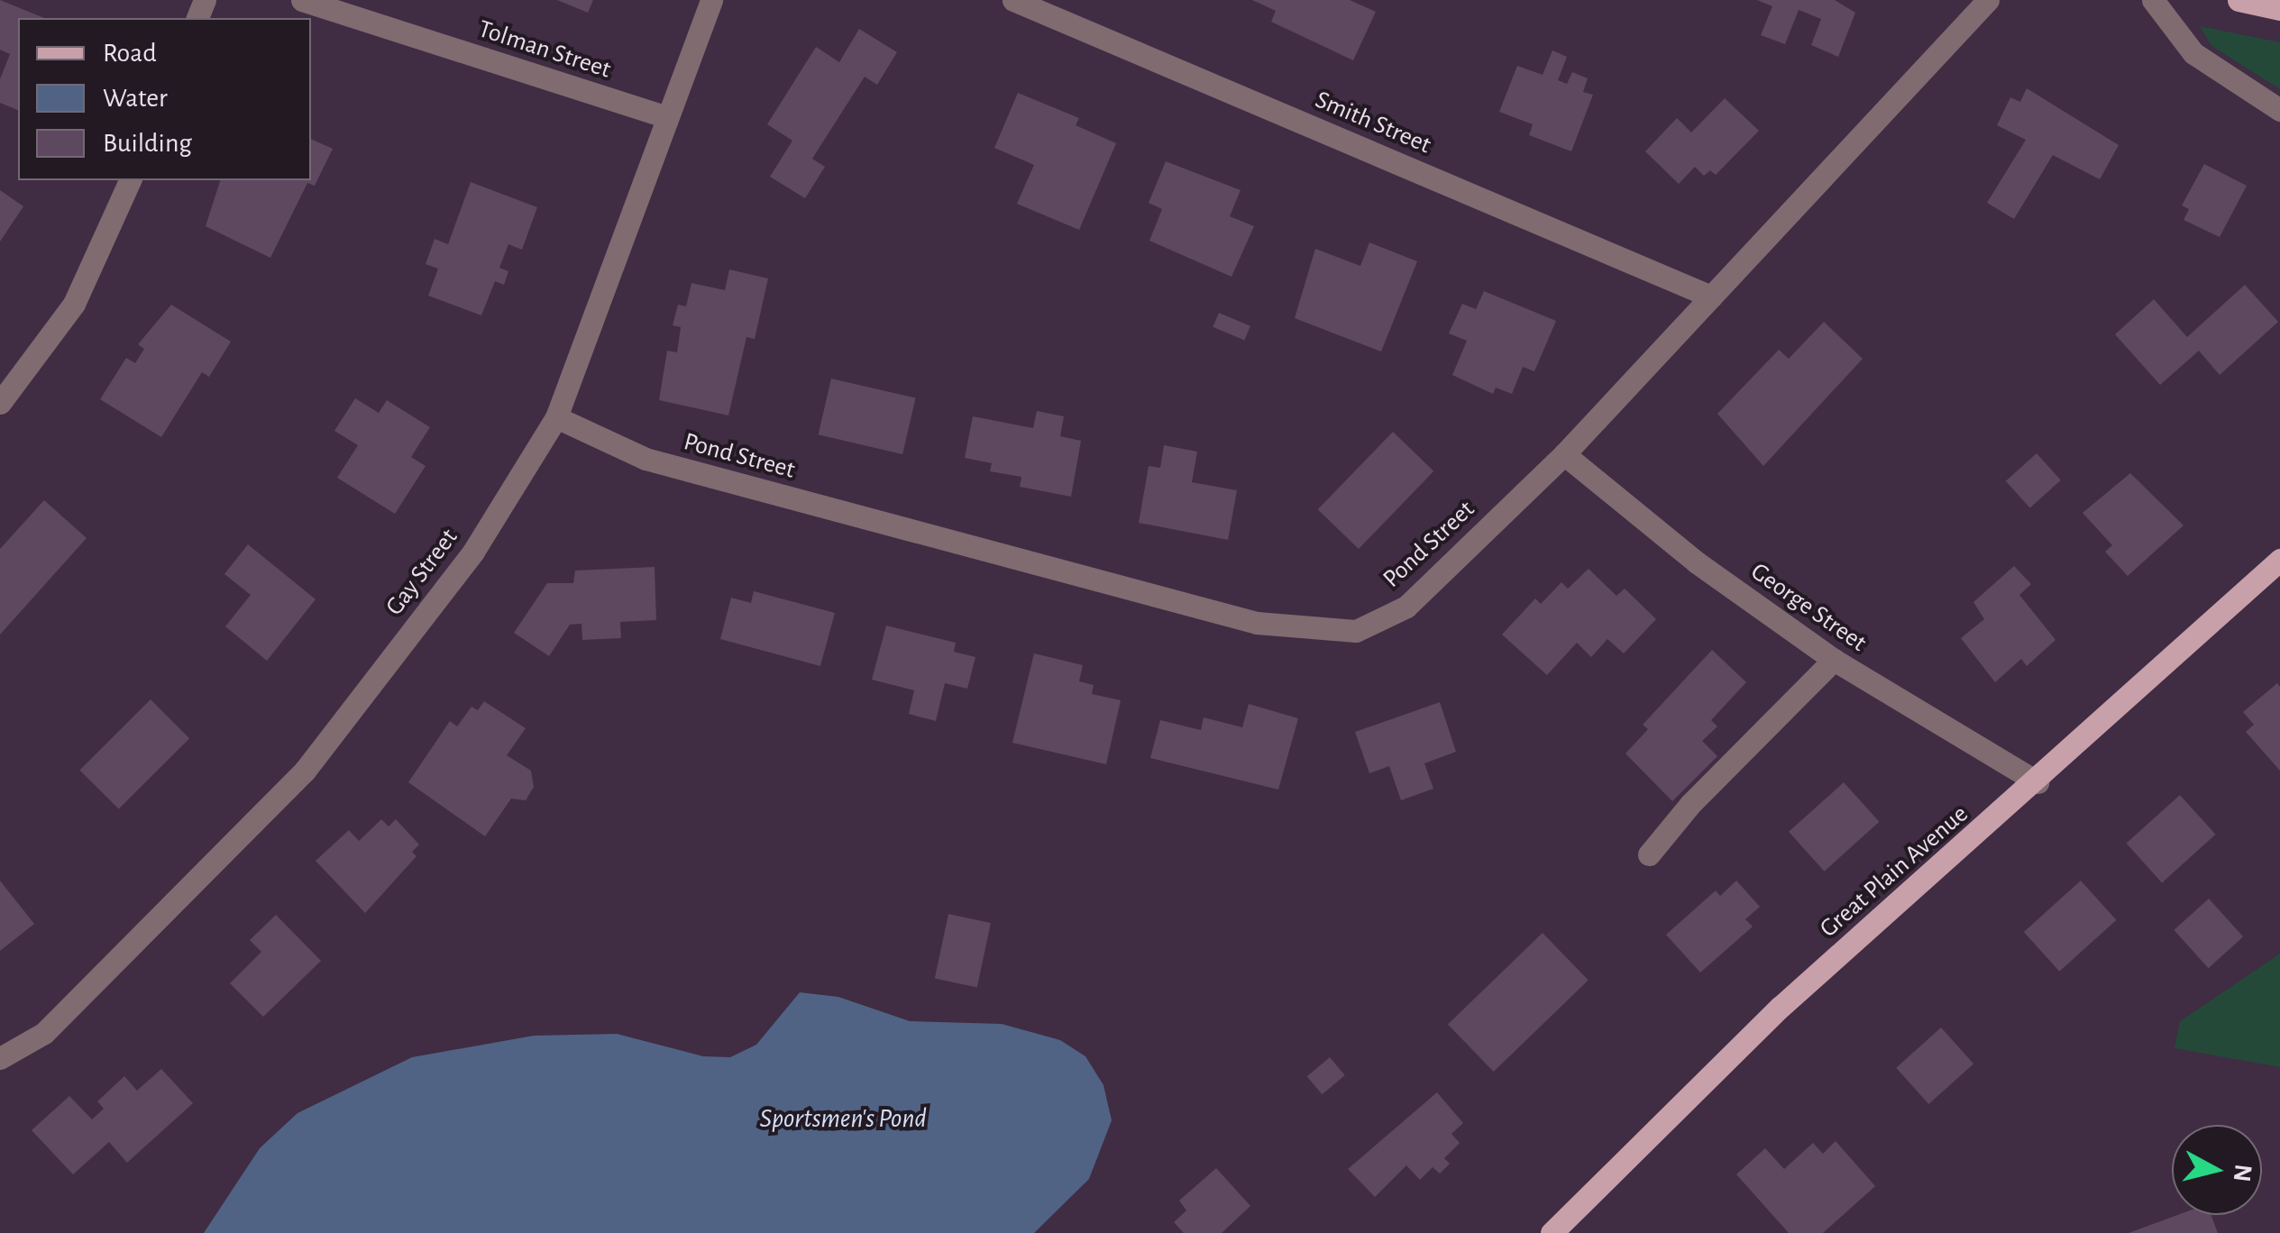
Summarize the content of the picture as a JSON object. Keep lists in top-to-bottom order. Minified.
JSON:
{"streets":{"main road":["Great Plain Avenue"],"street":["Tolman Street","Smith Street","Pond Street","Gay Street","George Street"]},"crossings":[["Tolman Street","Gay Street"],["Smith Street","Pond Street"],["Pond Street","Gay Street"],["Pond Street","George Street"],["George Street","Great Plain Avenue"]],"water":["Sportsmen's Pond"],"legend":["Road","Water","Building"],"north":"right"}
